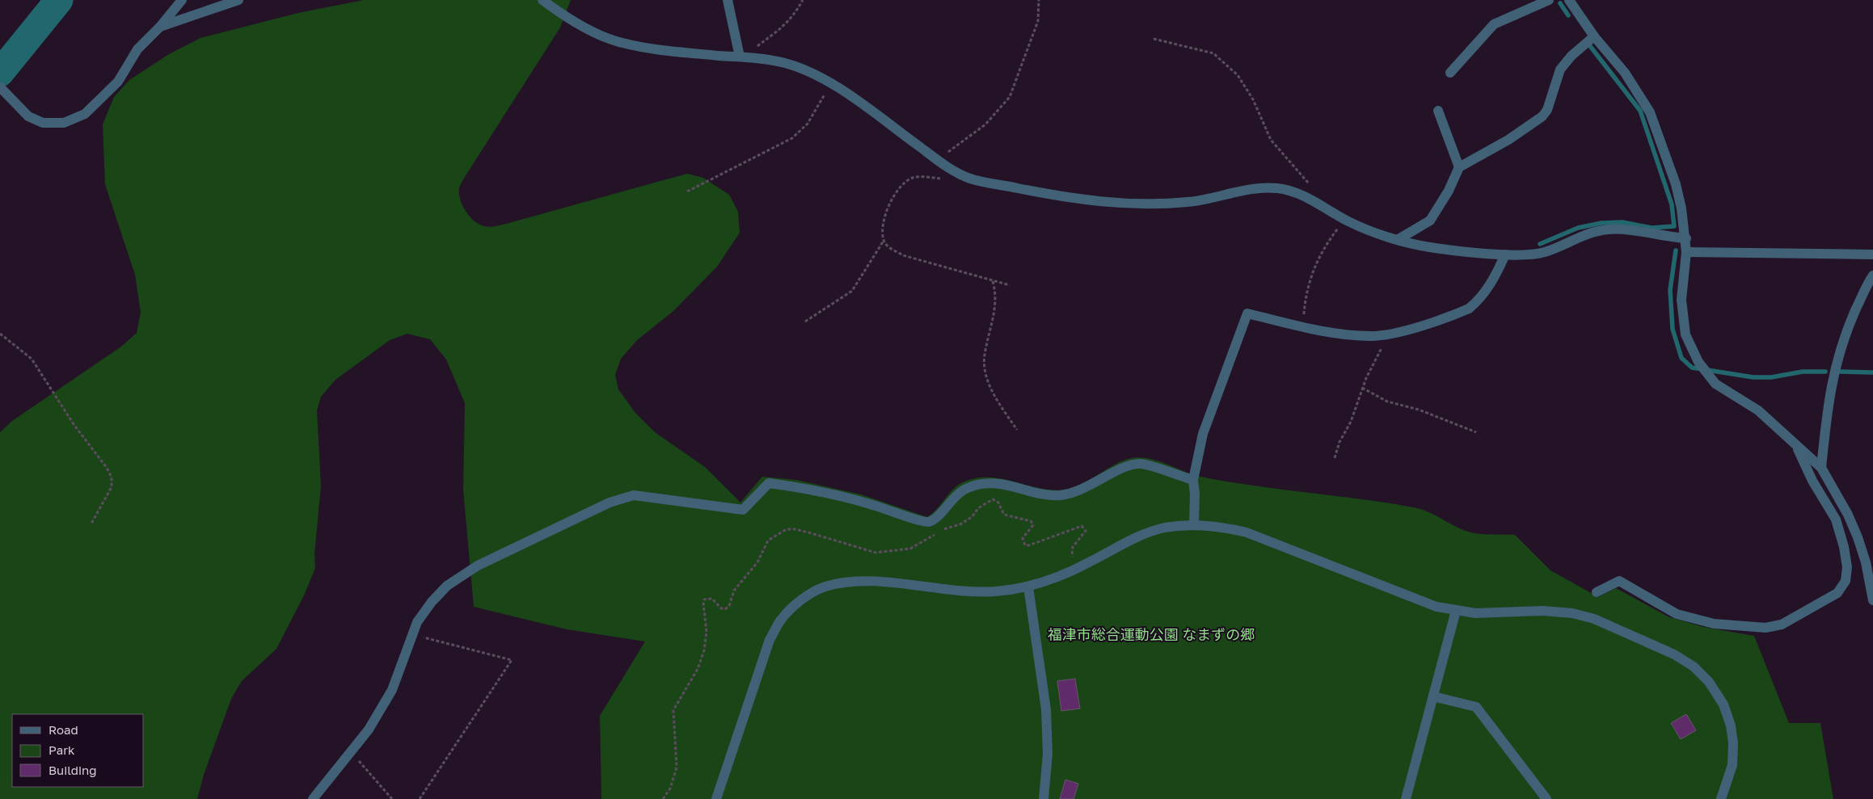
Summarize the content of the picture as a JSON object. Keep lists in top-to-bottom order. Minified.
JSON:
{"parks":["福津市総合運動公園 なまずの郷"],"legend":["Road","Park","Building"]}
